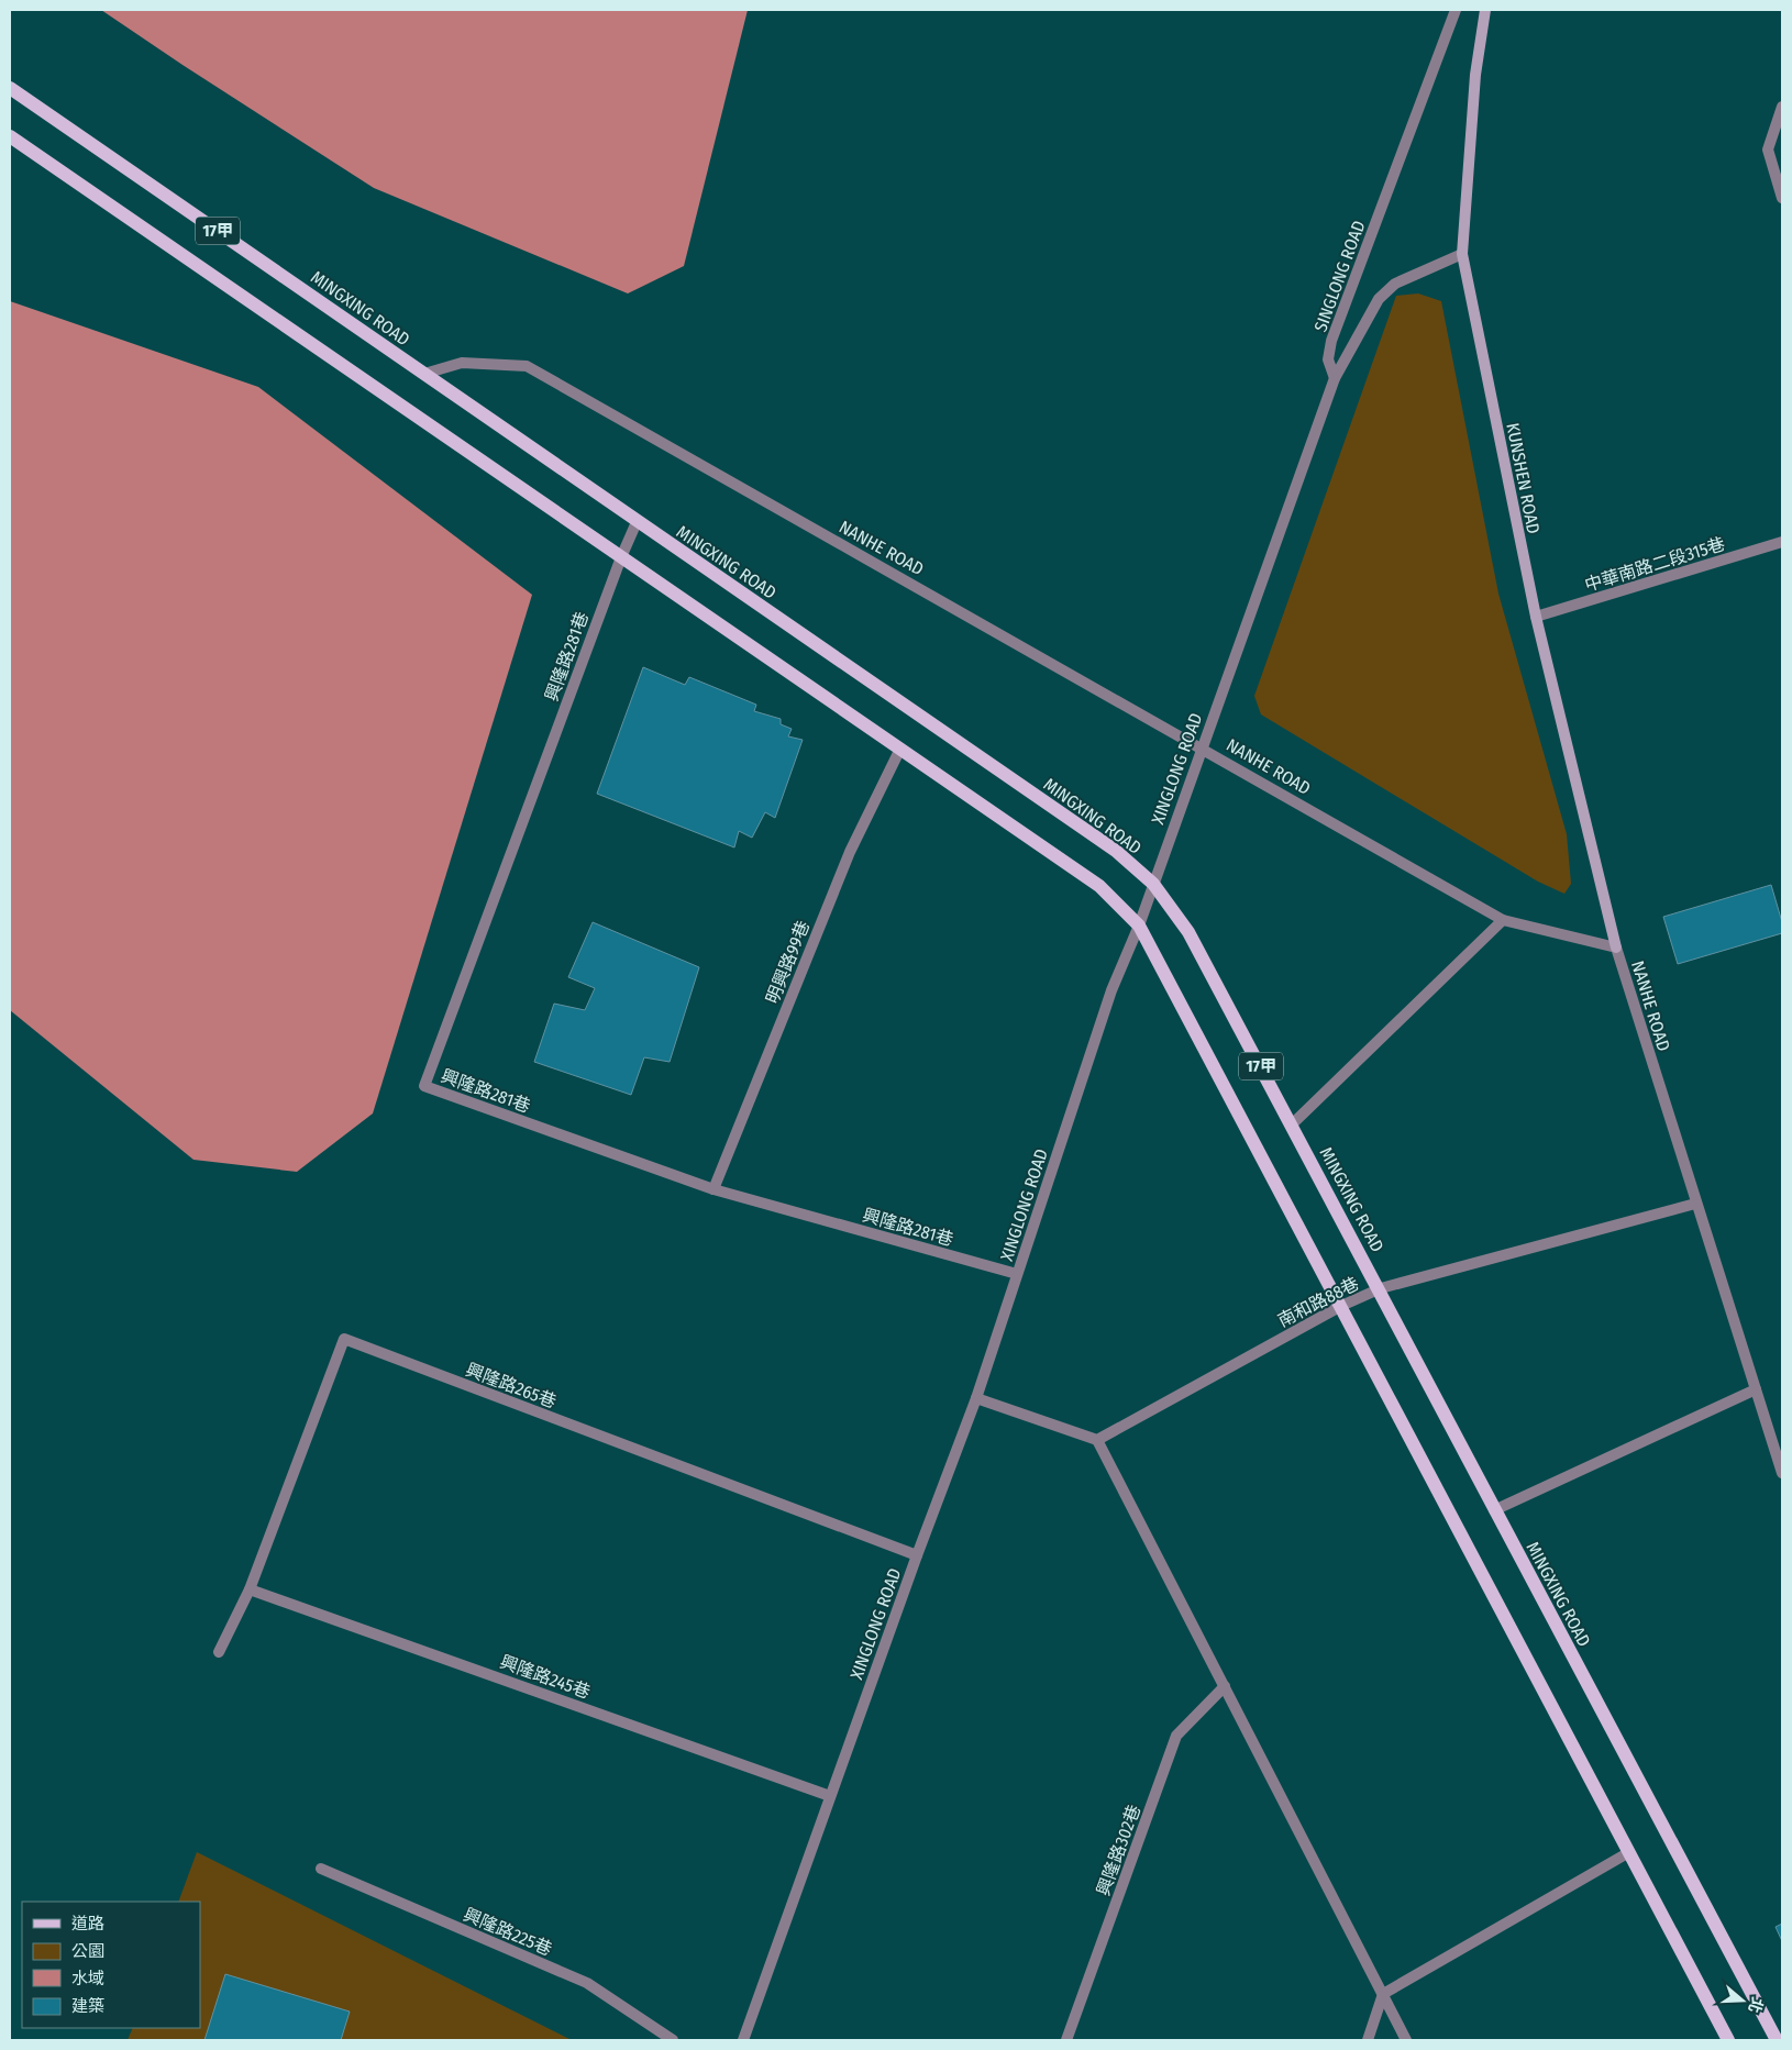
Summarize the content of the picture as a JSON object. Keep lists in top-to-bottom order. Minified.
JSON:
{"streets":{"main road":["17甲","MINGXING ROAD"],"street":["SINGLONG ROAD","KUNSHEN ROAD","NANHE ROAD","中華南路二段315巷","興隆路281巷","XINGLONG ROAD","明興路99巷","南和路88巷","興隆路265巷","興隆路245巷","興隆路302巷","興隆路225巷"]},"crossings":[["17甲","興隆路281巷"],["17甲","XINGLONG ROAD"],["17甲","明興路99巷"],["17甲","南和路88巷"],["SINGLONG ROAD","KUNSHEN ROAD"],["SINGLONG ROAD","XINGLONG ROAD"],["MINGXING ROAD","NANHE ROAD"],["MINGXING ROAD","興隆路281巷"],["MINGXING ROAD","XINGLONG ROAD"],["MINGXING ROAD","南和路88巷"],["KUNSHEN ROAD","NANHE ROAD"],["KUNSHEN ROAD","中華南路二段315巷"],["NANHE ROAD","XINGLONG ROAD"],["NANHE ROAD","南和路88巷"],["興隆路281巷","XINGLONG ROAD"],["興隆路281巷","明興路99巷"],["XINGLONG ROAD","興隆路265巷"],["XINGLONG ROAD","興隆路245巷"],["興隆路265巷","興隆路245巷"]],"legend":["道路","公園","水域","建築"],"north":"right"}
